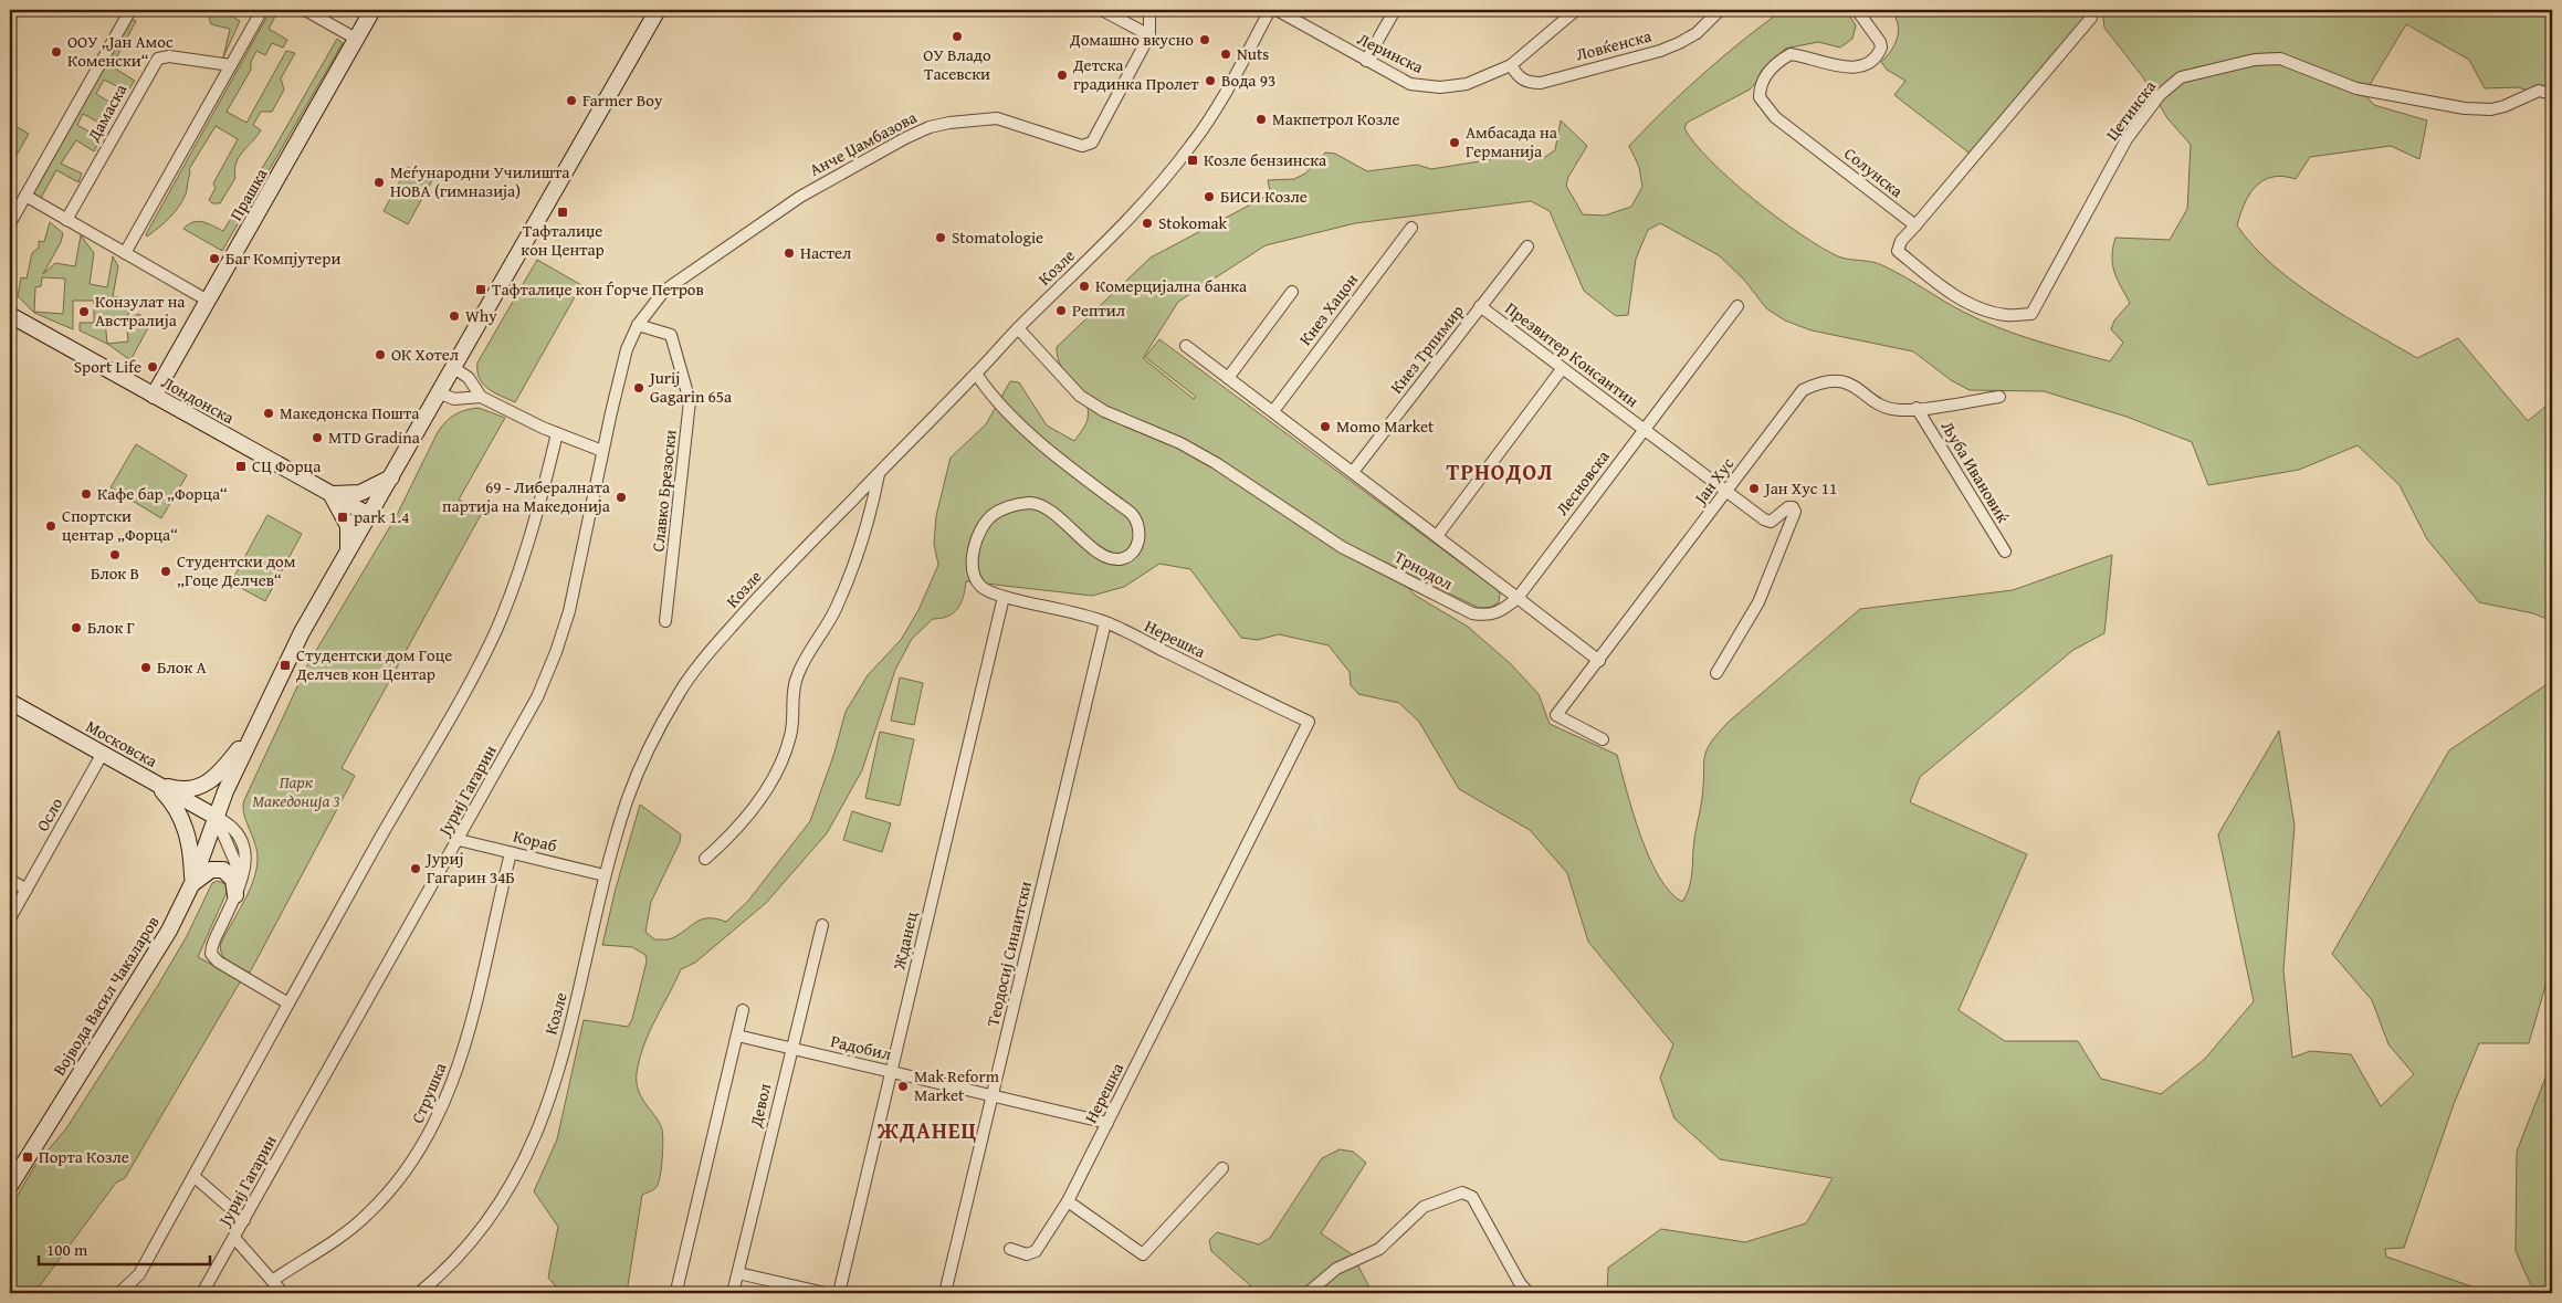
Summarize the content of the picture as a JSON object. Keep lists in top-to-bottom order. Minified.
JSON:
{"streets":{"street":["Ловќенска","Леринска","Цетинска","Дамаска","Анче Џамбазова","Солунска","Прашка","Козле","Кнез Хацон","Кнез Трпимир","Презвитер Консантин","Лондонска","Љуба Ивановиќ","Јан Хус","Лесновска","Славко Брезоски","Трнодол","Нерешка","Московска","Јуриј Гагарин","Осло","Кораб","Жданец","Теодосиј Синаитски","Војвода Васил Чакаларов","Радобил","Струшка","Девол"]},"crossings":[["Ловќенска","Леринска"],["Цетинска","Солунска"],["Анче Џамбазова","Славко Брезоски"],["Анче Џамбазова","Јуриј Гагарин"],["Прашка","Лондонска"],["Козле","Трнодол"],["Козле","Нерешка"],["Козле","Кораб"],["Кнез Хацон","Трнодол"],["Кнез Трпимир","Презвитер Консантин"],["Кнез Трпимир","Трнодол"],["Презвитер Консантин","Јан Хус"],["Презвитер Консантин","Лесновска"],["Љуба Ивановиќ","Јан Хус"],["Лесновска","Трнодол"],["Славко Брезоски","Јуриј Гагарин"],["Нерешка","Жданец"],["Нерешка","Теодосиј Синаитски"],["Нерешка","Радобил"],["Московска","Осло"],["Московска","Војвода Васил Чакаларов"],["Јуриј Гагарин","Кораб"],["Кораб","Струшка"],["Жданец","Радобил"],["Теодосиј Синаитски","Радобил"],["Радобил","Девол"]],"districts":["ТРНОДОЛ","ЖДАНЕЦ"],"parks":["Парк Македонија 3"],"places":{"other":["ОУ Владо Тасевски","Домашно вкусно","ООУ „Јан Амос Коменски“","Nuts","Детска градинка Пролет","Вода 93","Farmer Boy","Макпетрол Козле","Амбасада на Германија","Меѓународни Училишта НОВА (гимназија)","БИСИ Козле","Stokomak","Stomatologie","Настел","Баг Компјутери","Комерцијална банка","Рептил","Конзулат на Австралија","Why","ОК Хотел","Sport Life","Jurij Gagarin 65a","Македонска Пошта","Momo Market","MTD Gradina","Јан Хус 11","Кaфе бар „Форца“","69 - Либералната партија на Македонија","Спортски центар „Форца“","Блок В","Студентски дом „Гоце Делчев“","Блок Г","Блок А","Јуриј Гагарин 34Б","Mak Reform Market"],"transit":["Козле бензинска","Тафталиџе кон Центар","Тафталиџе кон Ѓорче Петров","СЦ Форца","park 1.4","Студентски дом Гоце Делчев кон Центар","Порта Козле"]},"scale_bar":"100 m"}
